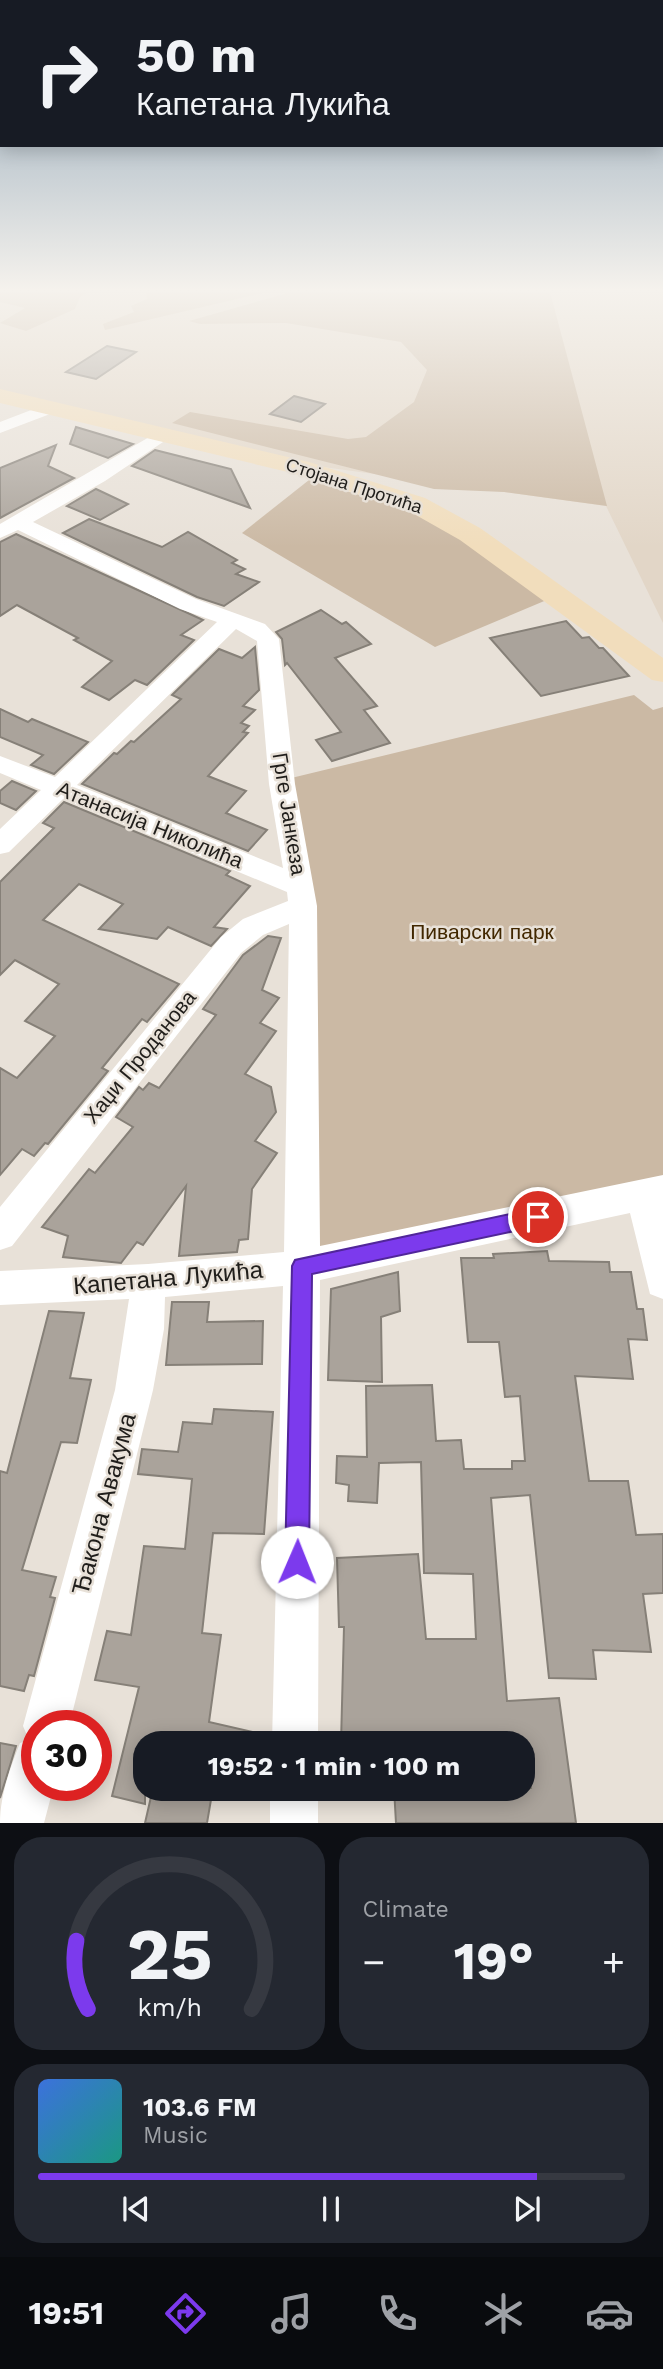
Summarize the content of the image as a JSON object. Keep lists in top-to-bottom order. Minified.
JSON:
{"streets":{"main road":["Стојана Протића"],"street":["Грге Јанкеза","Атанасија Николића","Хаџи Проданова","Капетана Лукића","Ђакона Авакума"]},"crossings":[["Грге Јанкеза","Атанасија Николића"],["Грге Јанкеза","Хаџи Проданова"],["Грге Јанкеза","Капетана Лукића"],["Атанасија Николића","Хаџи Проданова"],["Капетана Лукића","Ђакона Авакума"]],"parks":["Пиварски парк"],"page":{"turn":["50 m","Капетана Лукића"],"limit":"30","trip":"19:52 · 1 min · 100 m","tile":"Climate","heat":["−","19°","+"],"song":["103.6 FM","Music"],"tabs":"19:51","gauge":["25","km/h"]}}
